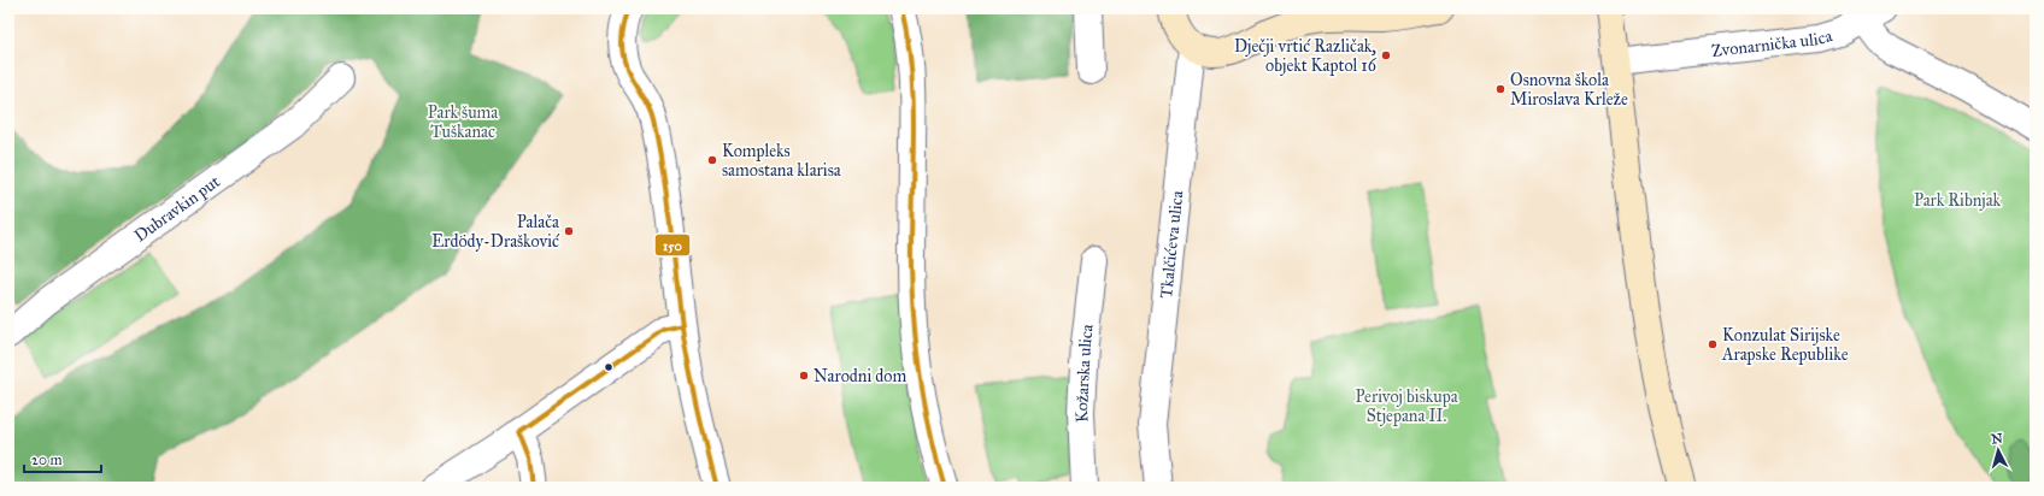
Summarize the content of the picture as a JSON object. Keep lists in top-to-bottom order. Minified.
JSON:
{"streets":{"street":["Zvonarnička ulica","Dubravkin put","Tkalčićeva ulica","Kožarska ulica"]},"parks":["Park šuma Tuškanac","Park Ribnjak","Perivoj biskupa Stjepana II."],"places":["Dječji vrtić Različak, objekt Kaptol 16","Osnovna škola Miroslava Krleže","Kompleks samostana klarisa","Palača Erdödy-Drašković","Konzulat Sirijske Arapske Republike","Narodni dom"],"lines":["transit line 150"],"scale_bar":"20 m","north":"top"}
